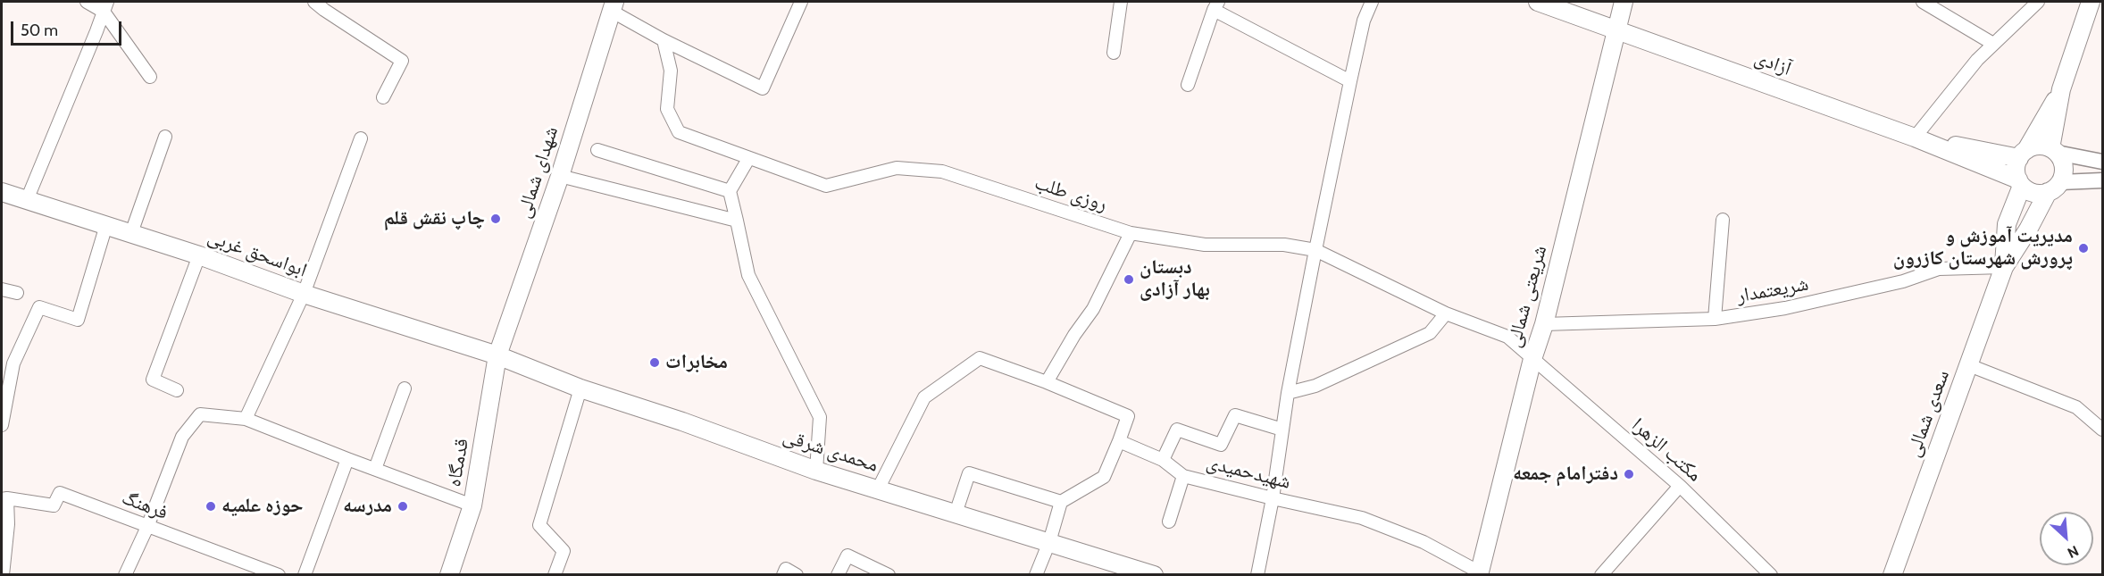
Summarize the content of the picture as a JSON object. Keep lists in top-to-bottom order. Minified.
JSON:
{"streets":{"main road":["آزادی","شهدای شمالی","ابواسحق غربی","شریعتی شمالی","سعدی شمالی","محمدی شرقی","قدمگاه"],"street":["روزی طلب","شریعتمدار","مکتب الزهرا","شهیدحمیدی","فرهنگ"]},"crossings":[["آزادی","شریعتی شمالی"],["شهدای شمالی","ابواسحق غربی"],["شهدای شمالی","محمدی شرقی"],["شهدای شمالی","قدمگاه"],["روزی طلب","شریعتی شمالی"],["روزی طلب","مکتب الزهرا"],["ابواسحق غربی","محمدی شرقی"],["ابواسحق غربی","قدمگاه"],["شریعتمدار","شریعتی شمالی"],["شریعتمدار","سعدی شمالی"],["شریعتی شمالی","مکتب الزهرا"],["شریعتی شمالی","شهیدحمیدی"],["محمدی شرقی","قدمگاه"]],"places":["چاپ نقش قلم","مدیریت آموزش و پرورش شهرستان کازرون","دبستان بهار آزادی","مخابرات","دفترامام جمعه","حوزه علمیه","مدرسه"],"scale_bar":"50 m","north":"bottom right"}
